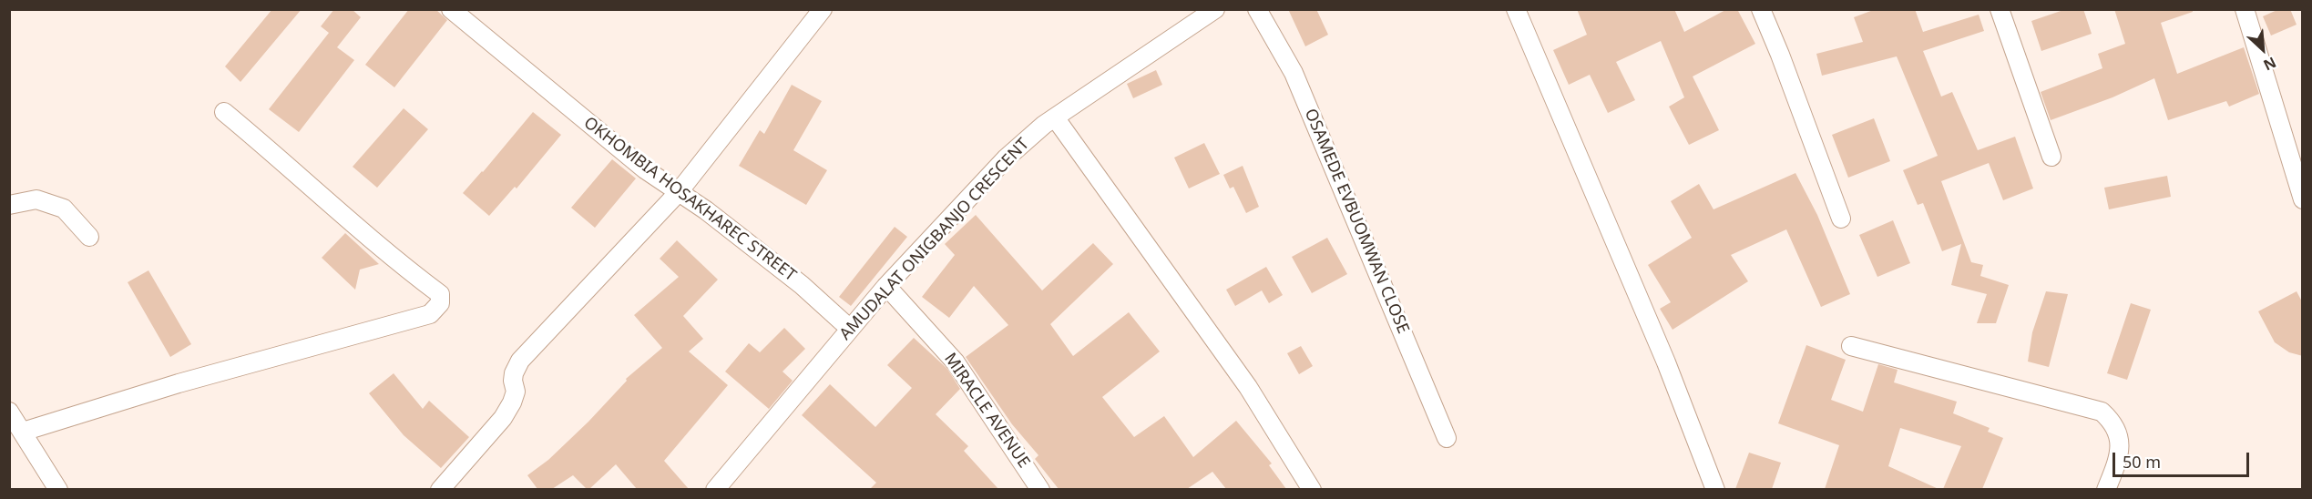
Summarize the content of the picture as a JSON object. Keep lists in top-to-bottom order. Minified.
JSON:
{"streets":{"street":["OKHOMBIA HOSAKHAREC STREET","OSAMEDE EVBUOMWAN CLOSE","AMUDALAT ONIGBANJO CRESCENT","MIRACLE AVENUE"]},"crossings":[["OKHOMBIA HOSAKHAREC STREET","AMUDALAT ONIGBANJO CRESCENT"],["AMUDALAT ONIGBANJO CRESCENT","MIRACLE AVENUE"]],"scale_bar":"50 m","north":"bottom right"}
